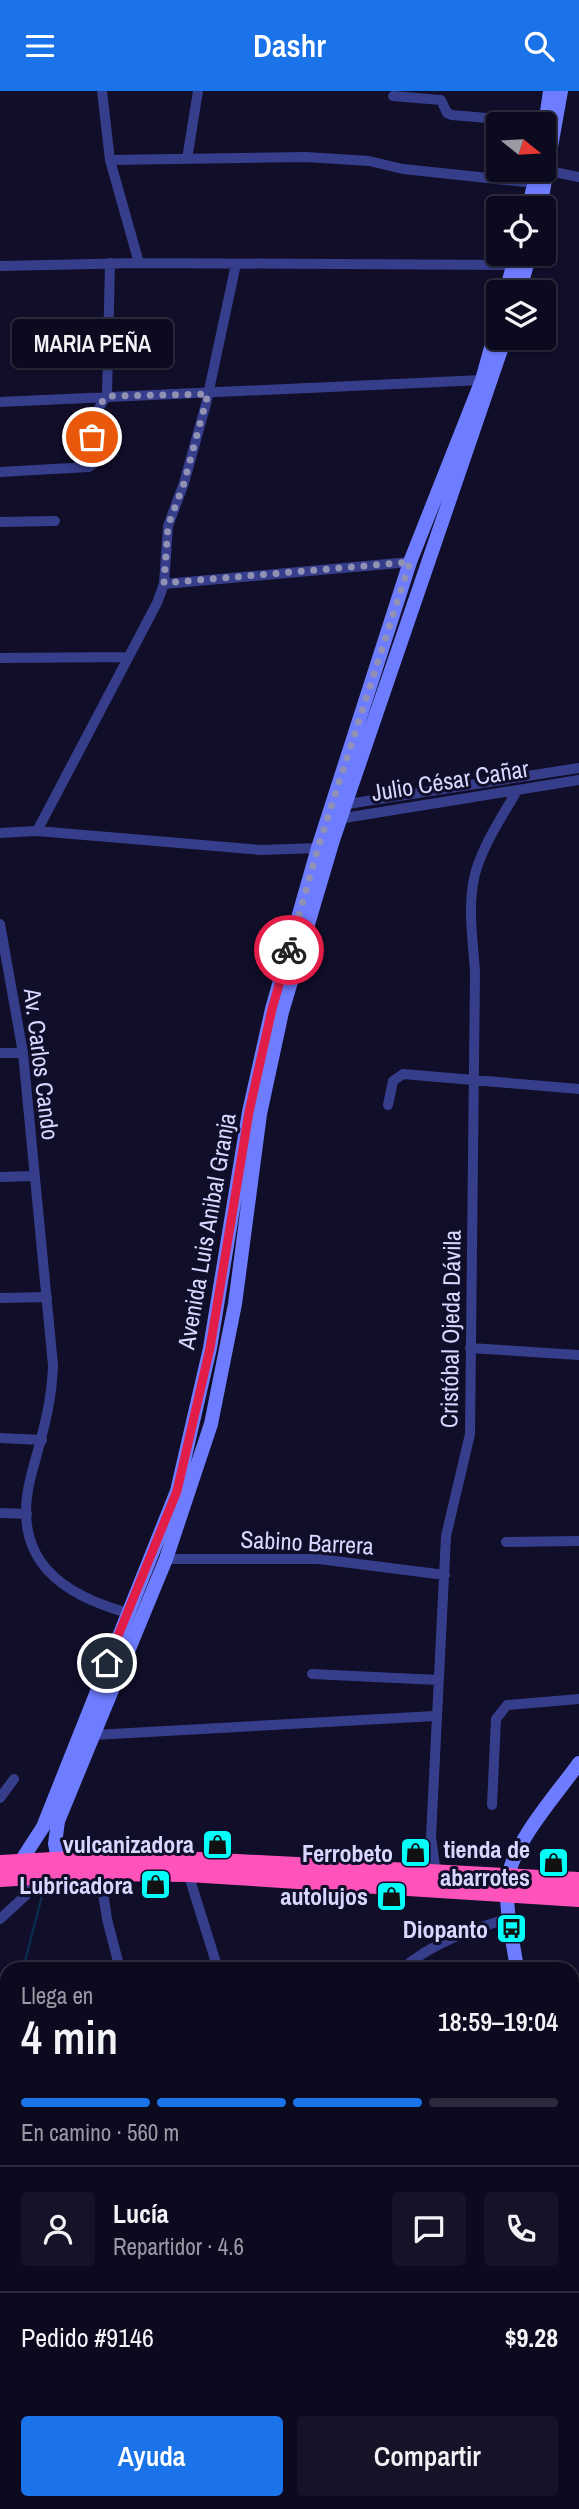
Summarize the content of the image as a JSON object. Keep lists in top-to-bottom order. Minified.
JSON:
{"streets":{"main road":["Avenida Luis Anibal Granja"],"street":["Julio César Cañar","Av. Carlos Cando","Cristóbal Ojeda Dávila","Sabino Barrera"]},"crossings":[["Julio César Cañar","Avenida Luis Anibal Granja"],["Julio César Cañar","Cristóbal Ojeda Dávila"],["Av. Carlos Cando","Avenida Luis Anibal Granja"],["Avenida Luis Anibal Granja","Sabino Barrera"],["Cristóbal Ojeda Dávila","Sabino Barrera"]],"places":{"other":["MARIA PEÑA"],"shop":["vulcanizadora","Ferrobeto","tienda de abarrotes","Lubricadora","autolujos"],"bus stop":["Diopanto"]},"north":"right","page":{"header":"Dashr","bubble":"MARIA PEÑA","heading":["4 min","Llega en","18:59–19:04"],"panel":["Lucía","Repartidor · 4.6","Pedido #9146","$9.28"],"bar":"En camino · 560 m","buttons":["Ayuda","Compartir"]}}
